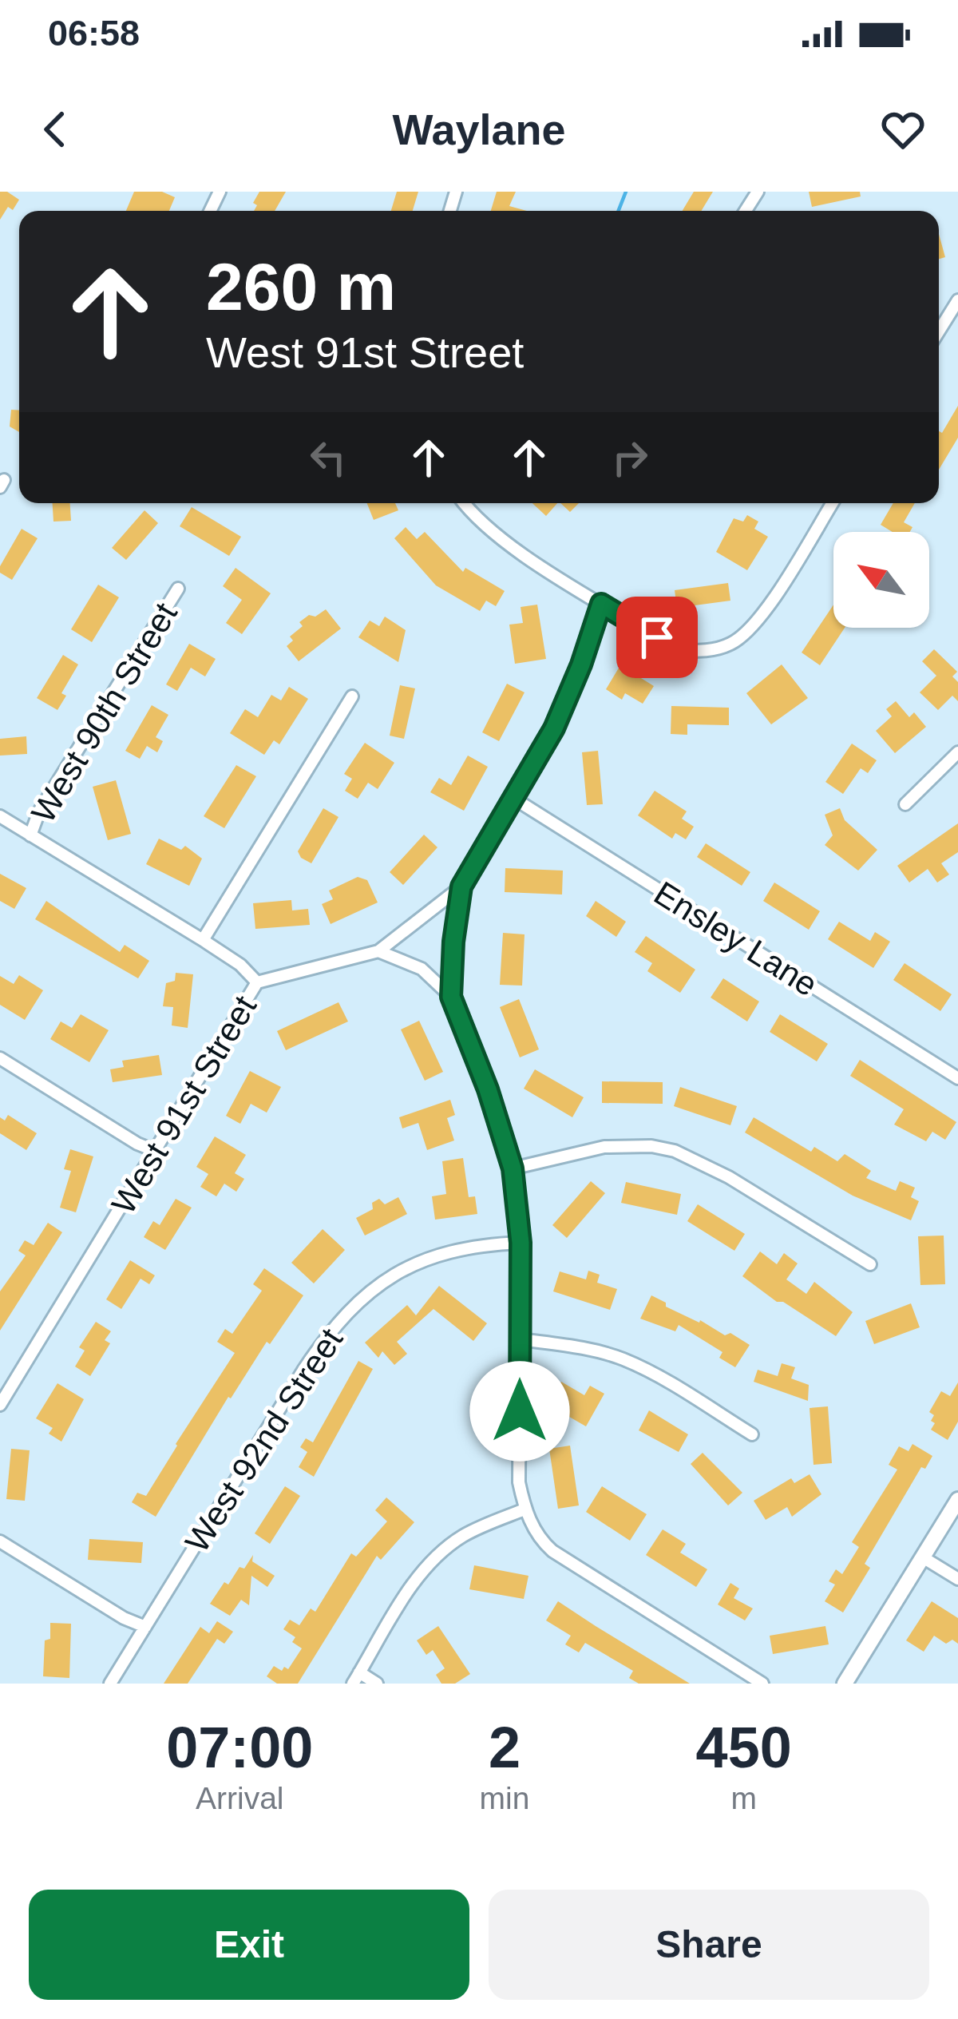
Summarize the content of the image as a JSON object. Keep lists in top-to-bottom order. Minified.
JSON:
{"streets":{"street":["West 90th Street","Ensley Lane","West 91st Street","West 92nd Street"]},"crossings":[["Ensley Lane","West 91st Street"]],"north":"top left","page":{"status":"06:58","header":"Waylane","turn":["260 m","West 91st Street"],"eta":["07:00","Arrival","2","min","450","m"],"buttons":["Exit","Share"]}}
